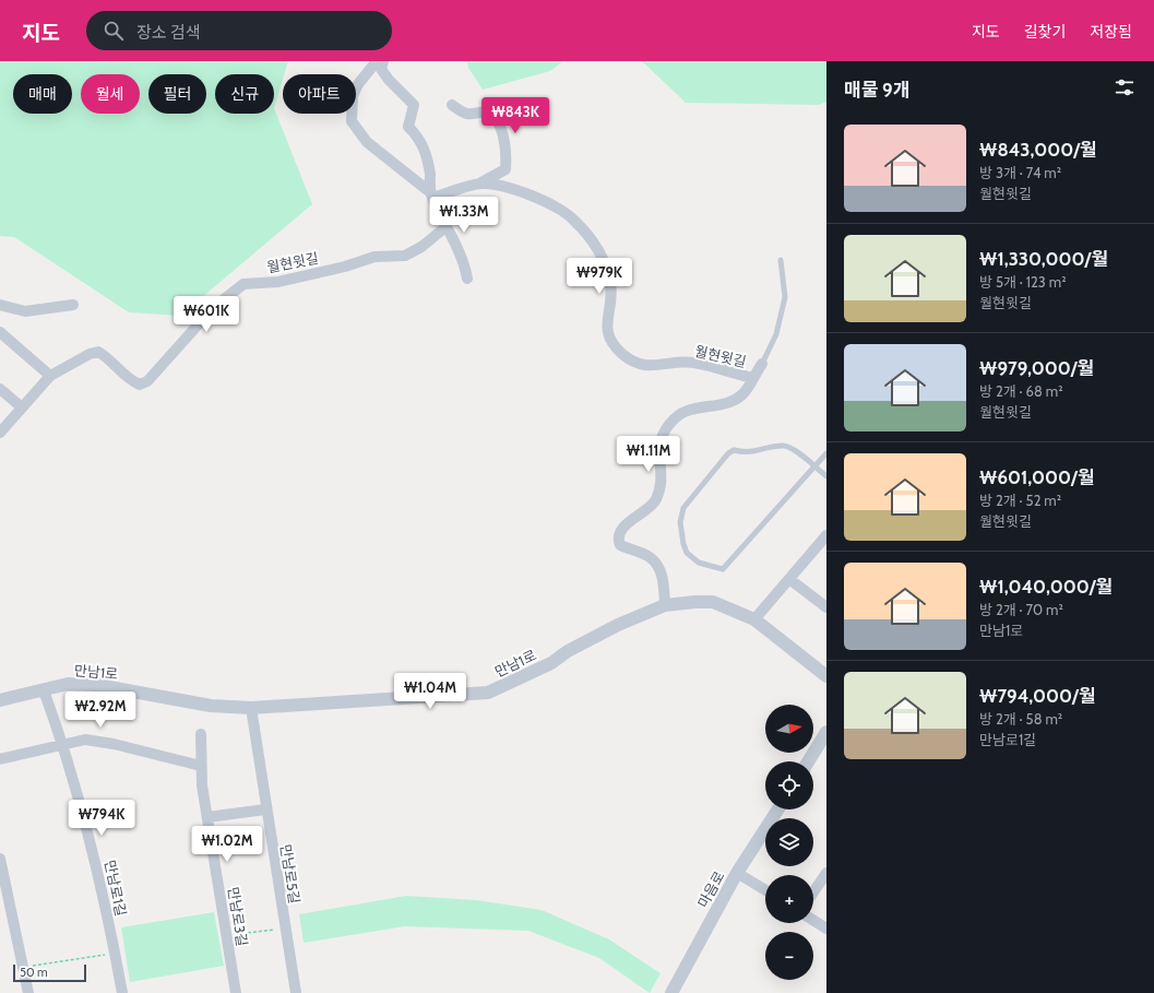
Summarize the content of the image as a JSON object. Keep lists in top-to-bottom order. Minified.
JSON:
{"streets":{"street":["월현윗길","만남1로","만남로5길","만남로1길","마음로","만남로3길"]},"crossings":[["만남1로","만남로5길"],["만남1로","만남로1길"]],"scale_bar":"50 m","north":"right","page":{"header":"지도","search":"장소 검색","nav":["지도","길찾기","저장됨"],"heading":"매물 9개","chip":["매매","월세","필터","신규","아파트"],"price":["₩843K","₩1.33M","₩979K","₩601K","₩1.11M","₩1.04M","₩2.92M","₩794K","₩1.02M"],"list":[{"name":"₩843,000/월","note":"방 3개 · 74 m² · 월현윗길"},{"name":"₩1,330,000/월","note":"방 5개 · 123 m² · 월현윗길"},{"name":"₩979,000/월","note":"방 2개 · 68 m² · 월현윗길"},{"name":"₩601,000/월","note":"방 2개 · 52 m² · 월현윗길"},{"name":"₩1,040,000/월","note":"방 2개 · 70 m² · 만남1로"},{"name":"₩794,000/월","note":"방 2개 · 58 m² · 만남로1길"}],"map_buttons":["+","−"],"scale":"50 m"}}
